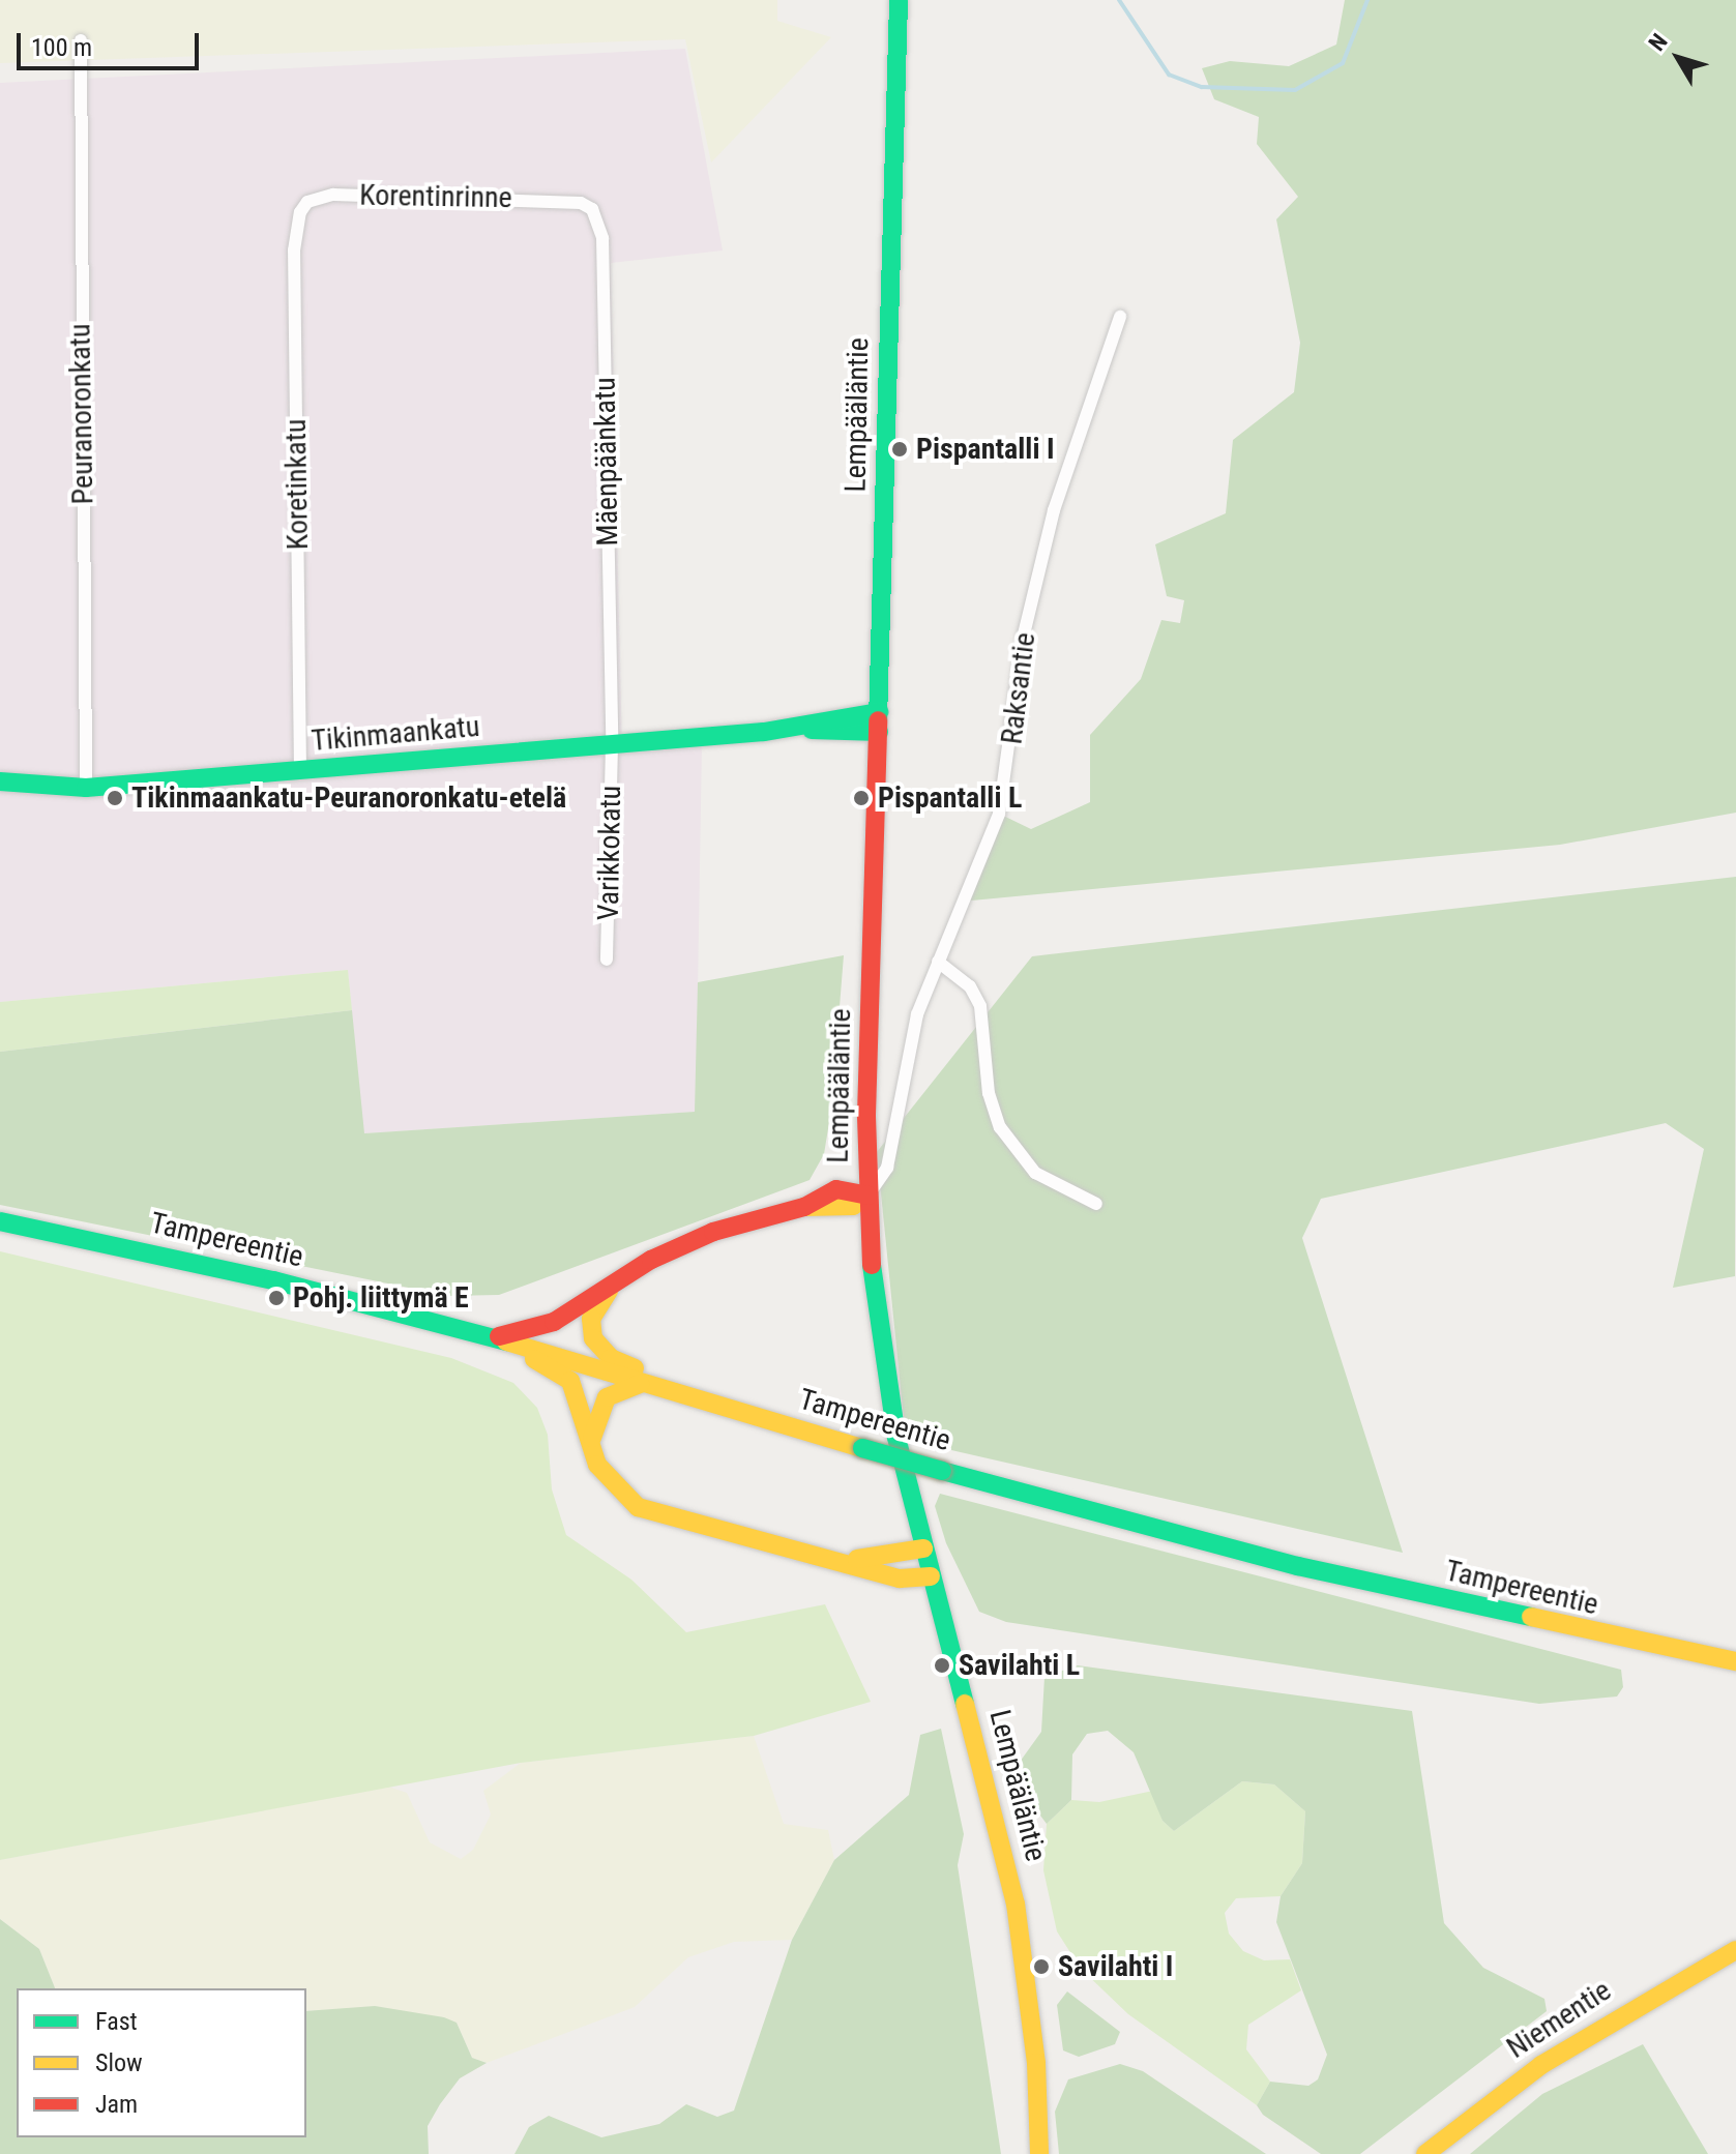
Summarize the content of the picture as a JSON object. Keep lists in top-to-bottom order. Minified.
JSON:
{"streets":{"main road":["Lempääläntie","Tikinmaankatu","Tampereentie","Niementie"],"street":["Korentinrinne","Peuranoronkatu","Mäenpäänkatu","Koretinkatu","Raksantie","Varikkokatu"]},"crossings":[["Korentinrinne","Mäenpäänkatu"],["Korentinrinne","Koretinkatu"],["Peuranoronkatu","Tikinmaankatu"],["Lempääläntie","Raksantie"],["Lempääläntie","Tikinmaankatu"],["Mäenpäänkatu","Tikinmaankatu"],["Mäenpäänkatu","Varikkokatu"],["Koretinkatu","Tikinmaankatu"],["Tikinmaankatu","Varikkokatu"]],"places":["Pispantalli I","Tikinmaankatu-Peuranoronkatu-etelä","Pispantalli L","Pohj. liittymä E","Savilahti L","Savilahti I"],"legend":["Fast","Slow","Jam"],"scale_bar":"100 m","north":"top left"}
